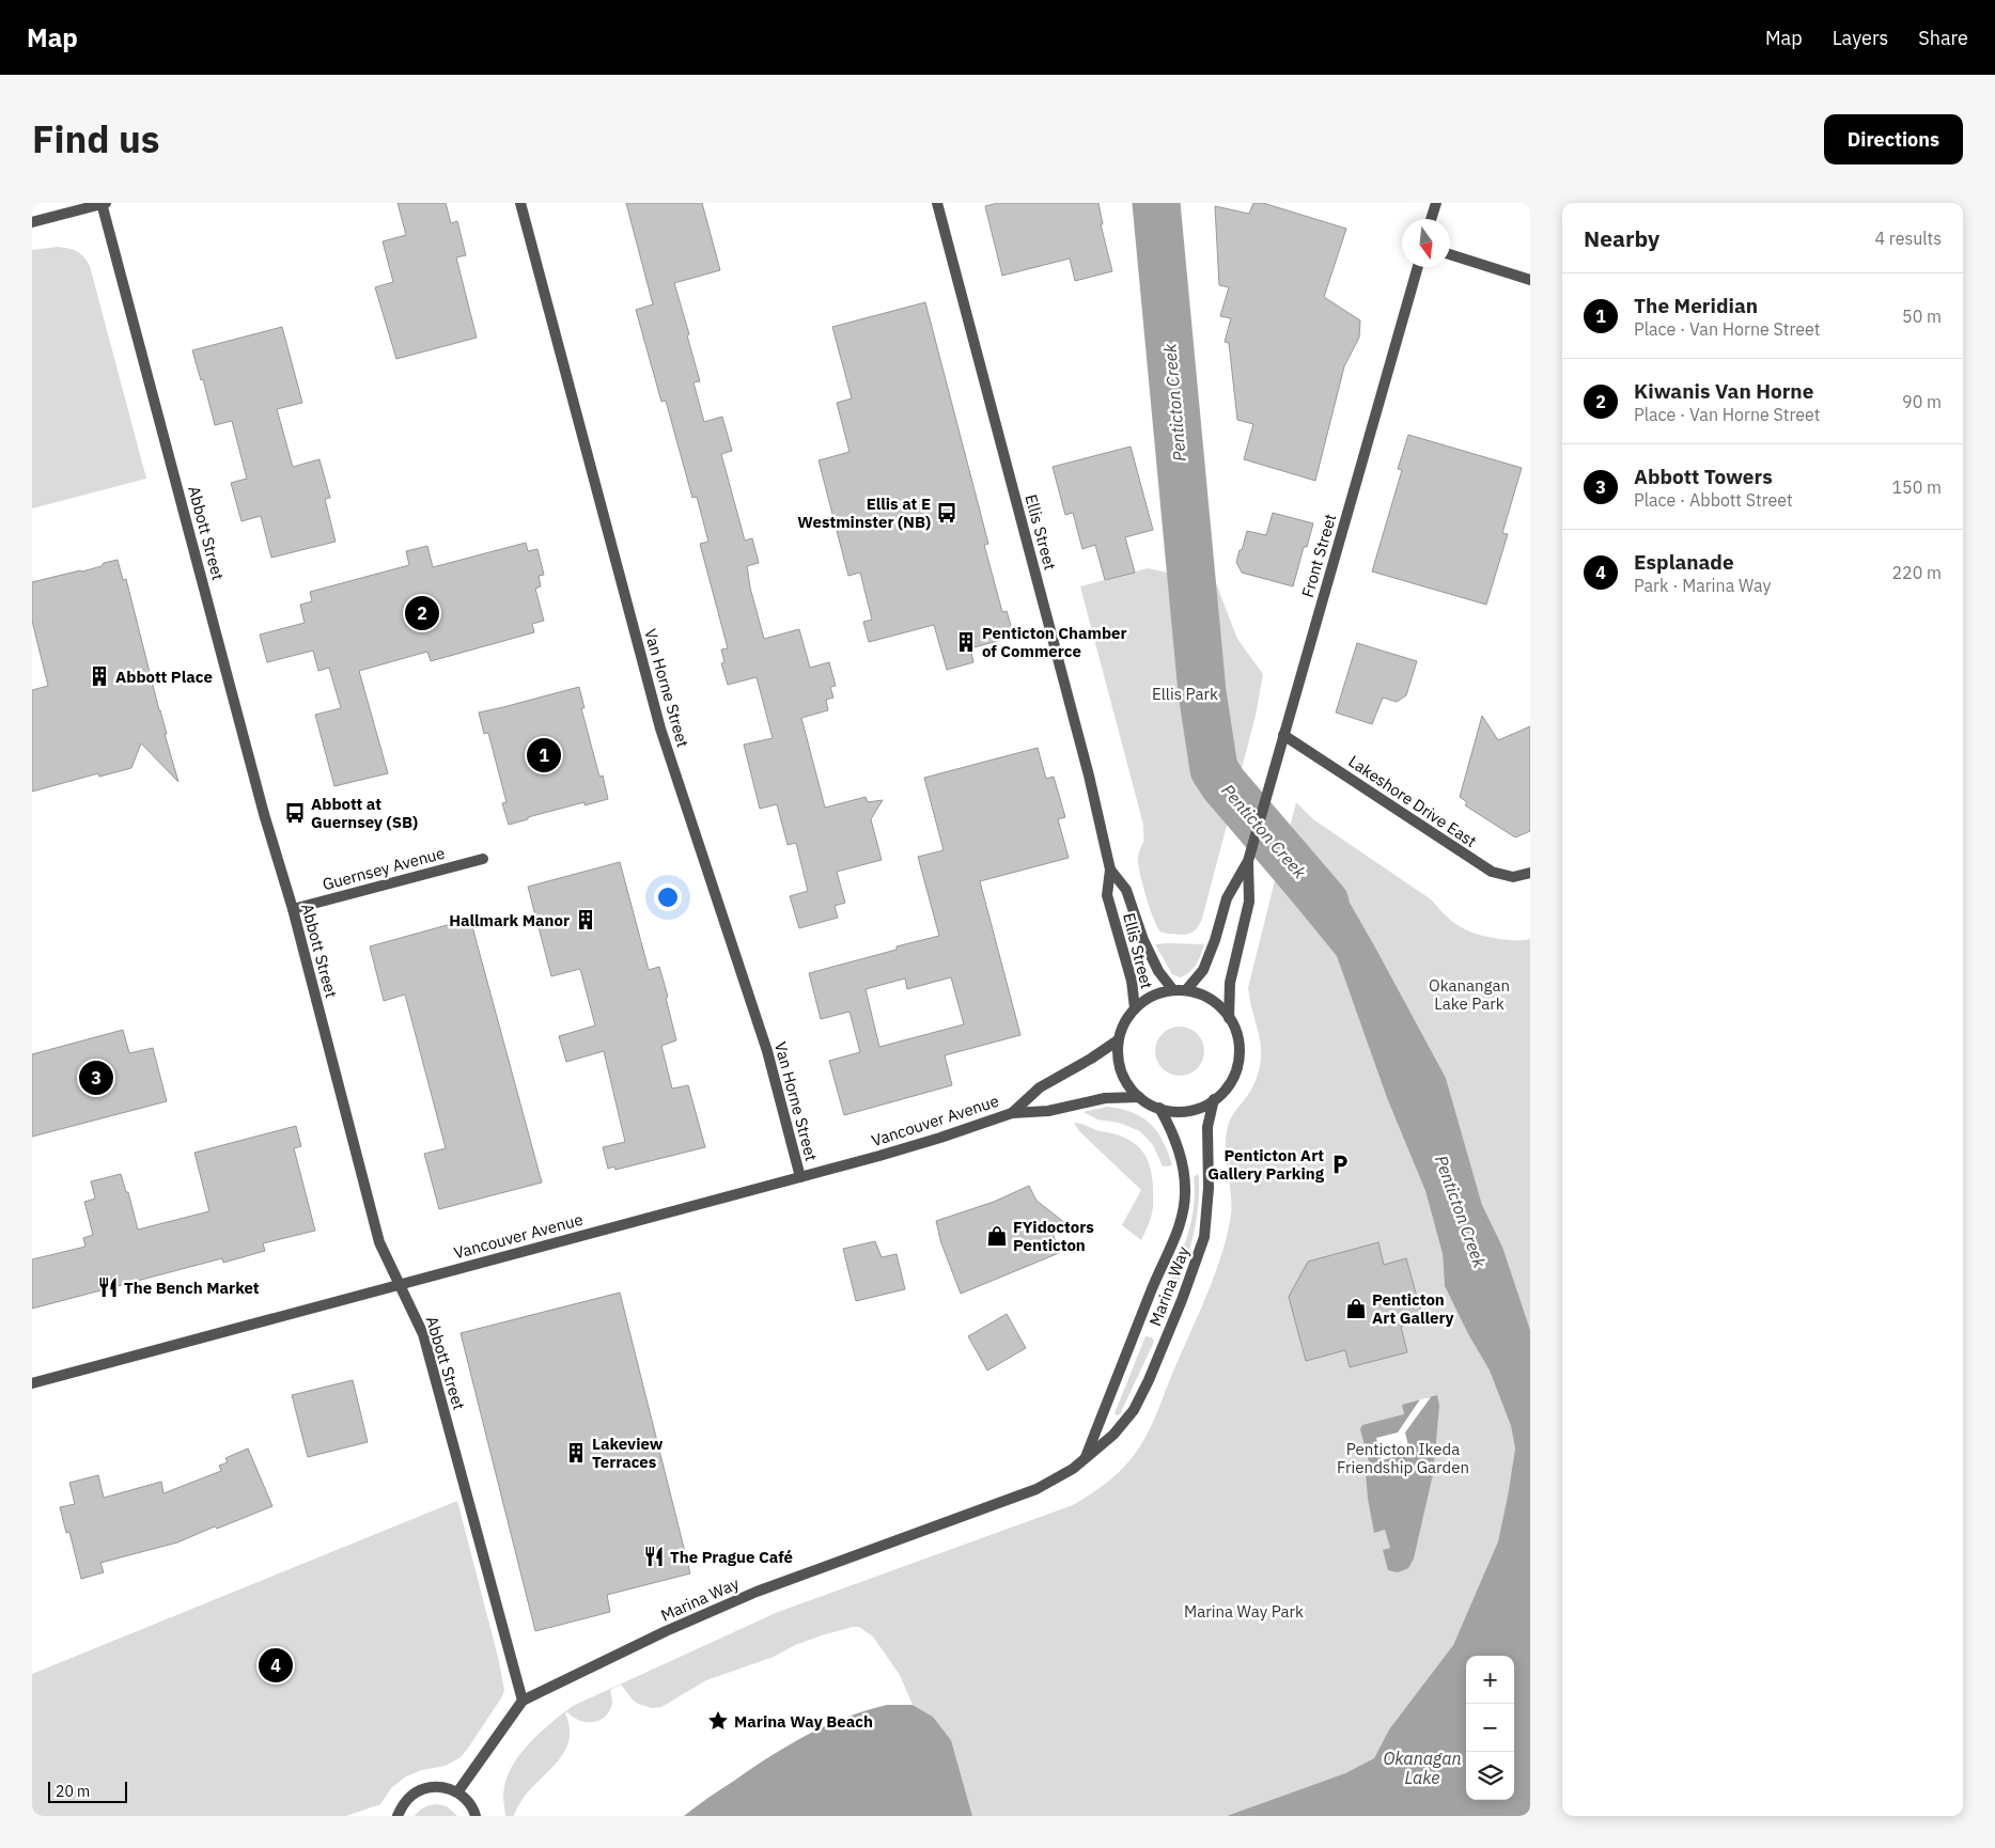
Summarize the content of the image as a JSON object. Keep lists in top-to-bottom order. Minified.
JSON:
{"streets":{"street":["Ellis Street","Abbott Street","Front Street","Van Horne Street","Lakeshore Drive East","Guernsey Avenue","Vancouver Avenue","Marina Way"]},"crossings":[["Ellis Street","Front Street"],["Ellis Street","Vancouver Avenue"],["Ellis Street","Marina Way"],["Abbott Street","Guernsey Avenue"],["Abbott Street","Vancouver Avenue"],["Abbott Street","Marina Way"],["Front Street","Lakeshore Drive East"],["Front Street","Vancouver Avenue"],["Front Street","Marina Way"],["Van Horne Street","Vancouver Avenue"],["Vancouver Avenue","Marina Way"]],"water":["Penticton Creek","Okanagan Lake"],"parks":["Ellis Park","Okanangan Lake Park","Penticton Ikeda Friendship Garden","Marina Way Park"],"places":{"bus stop":["Ellis at E Westminster (NB)","Abbott at Guernsey (SB)"],"building":["Penticton Chamber of Commerce","Abbott Place","Hallmark Manor","Lakeview Terraces"],"parking":["Penticton Art Gallery Parking"],"shop":["FYidoctors Penticton","Penticton Art Gallery"],"restaurant":["The Bench Market","The Prague Café"],"place":["Marina Way Beach"]},"scale_bar":"20 m","north":"bottom","page":{"header":"Map","nav":["Map","Layers","Share"],"title":"Find us","buttons":"Directions","heading":["Nearby","4 results"],"list":[{"mark":"1","name":"The Meridian","note":"Place · Van Horne Street","value":"50 m"},{"mark":"2","name":"Kiwanis Van Horne","note":"Place · Van Horne Street","value":"90 m"},{"mark":"3","name":"Abbott Towers","note":"Place · Abbott Street","value":"150 m"},{"mark":"4","name":"Esplanade","note":"Park · Marina Way","value":"220 m"}],"pins":["2","1","3","4"],"map_buttons":["+","−"],"scale":"20 m"}}
